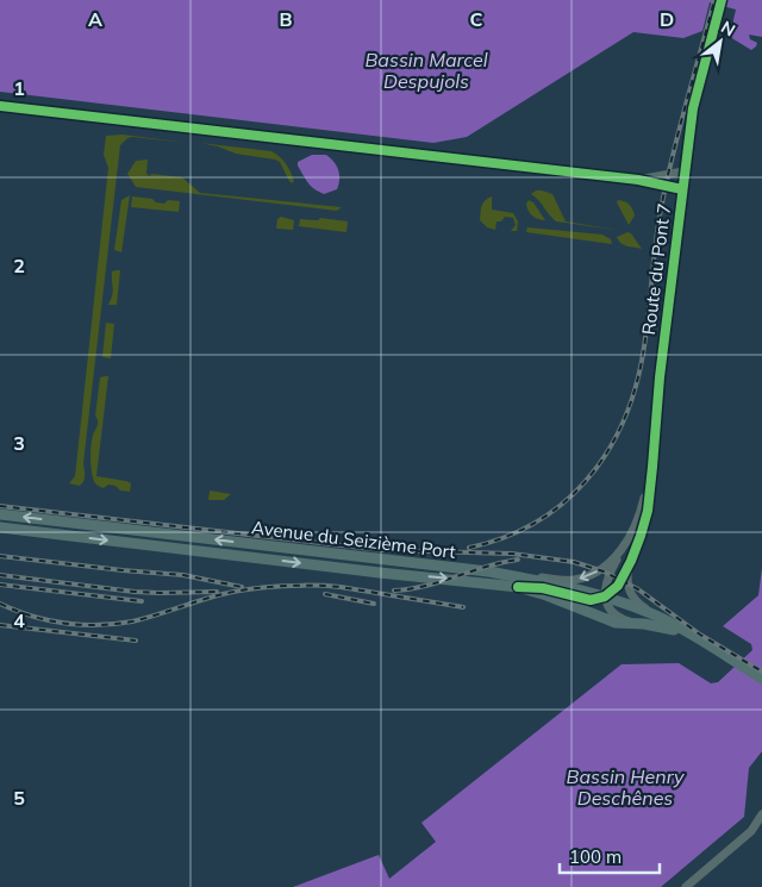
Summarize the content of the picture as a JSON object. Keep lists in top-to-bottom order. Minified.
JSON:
{"streets":{"main road":["Avenue du Seizième Port"],"street":["Route du Pont 7"]},"water":["Bassin Marcel Despujols","Bassin Henry Deschênes"],"scale_bar":"100 m","north":"top right","grid":{"columns":["A","B","C","D"],"rows":["1","2","3","4","5"]}}
